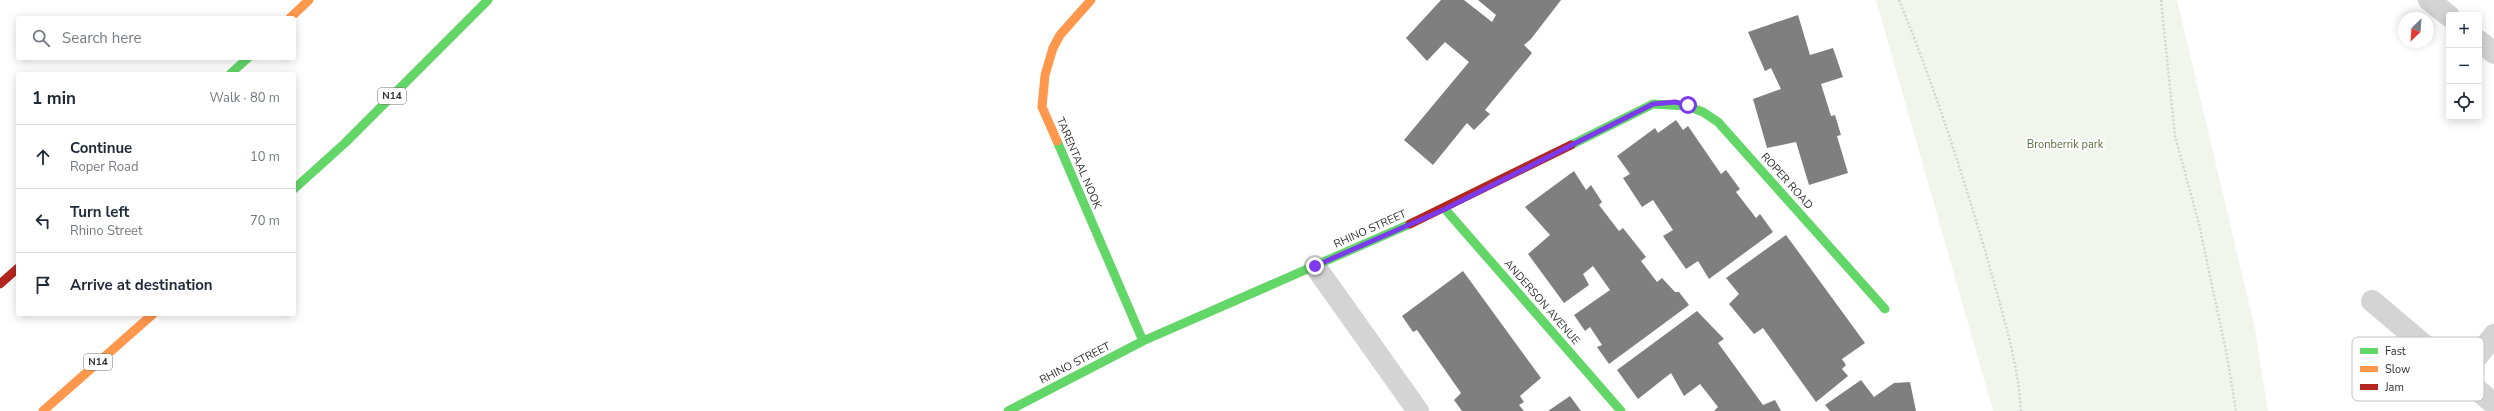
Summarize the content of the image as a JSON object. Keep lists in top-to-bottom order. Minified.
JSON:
{"streets":{"main road":["N14","TARENTAAL NOOK","ROPER ROAD","RHINO STREET","ANDERSON AVENUE"]},"crossings":[["TARENTAAL NOOK","RHINO STREET"],["ROPER ROAD","RHINO STREET"],["RHINO STREET","ANDERSON AVENUE"]],"parks":["Bronberrik park"],"legend":["Fast","Slow","Jam"],"north":"bottom left","page":{"map_buttons":["+","−"],"search":"Search here","heading":["1 min","Walk · 80 m"],"list":[["Continue","Roper Road","10 m"],["Turn left","Rhino Street","70 m"],"Arrive at destination"]}}
